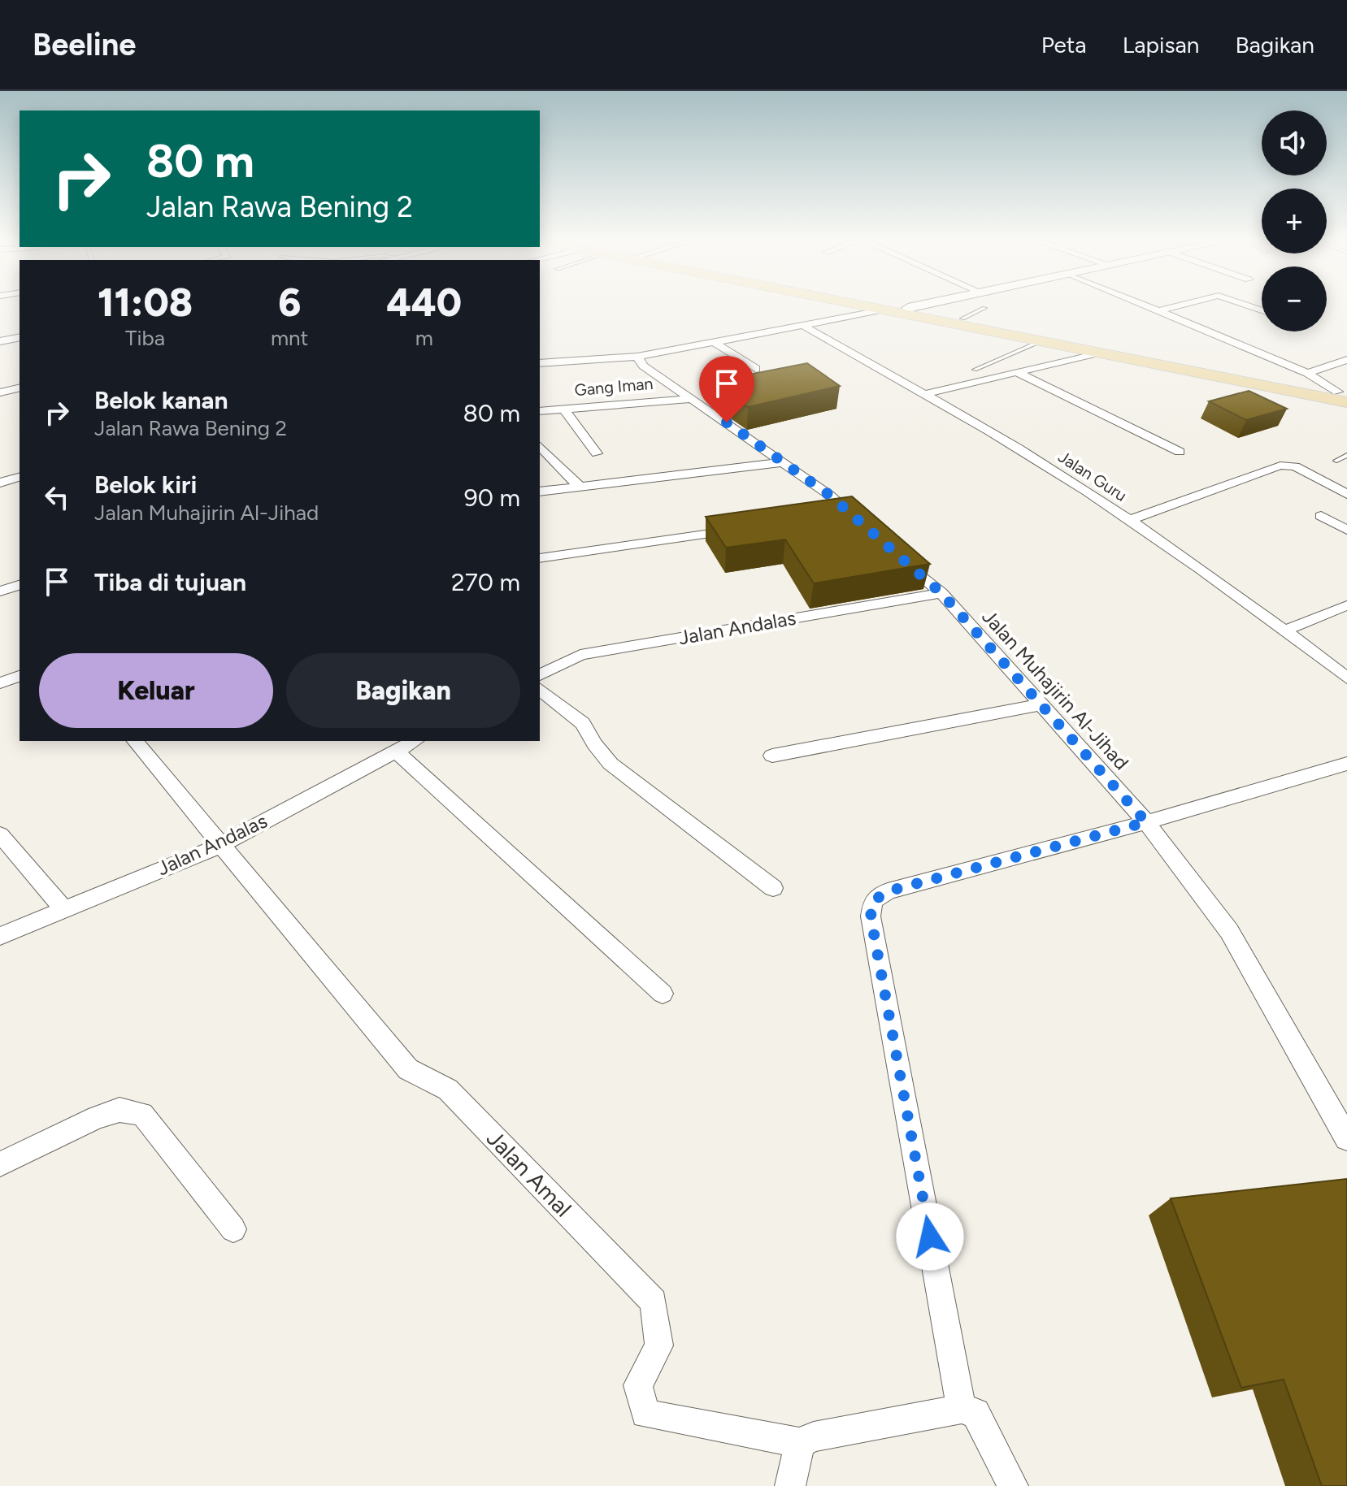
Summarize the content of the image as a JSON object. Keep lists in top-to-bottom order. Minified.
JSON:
{"streets":{"street":["Gang Iman","Jalan Guru","Jalan Andalas","Jalan Muhajirin Al-Jihad","Jalan Amal"]},"crossings":[["Jalan Andalas","Jalan Muhajirin Al-Jihad"],["Jalan Andalas","Jalan Amal"]],"page":{"header":"Beeline","nav":["Peta","Lapisan","Bagikan"],"map_buttons":["+","−"],"turn":["80 m","Jalan Rawa Bening 2"],"eta":["11:08","Tiba","6","mnt","440","m"],"list":[{"name":"Belok kanan","note":"Jalan Rawa Bening 2","value":"80 m"},{"name":"Belok kiri","note":"Jalan Muhajirin Al-Jihad","value":"90 m"},{"name":"Tiba di tujuan","value":"270 m"}],"buttons":["Keluar","Bagikan"]}}
